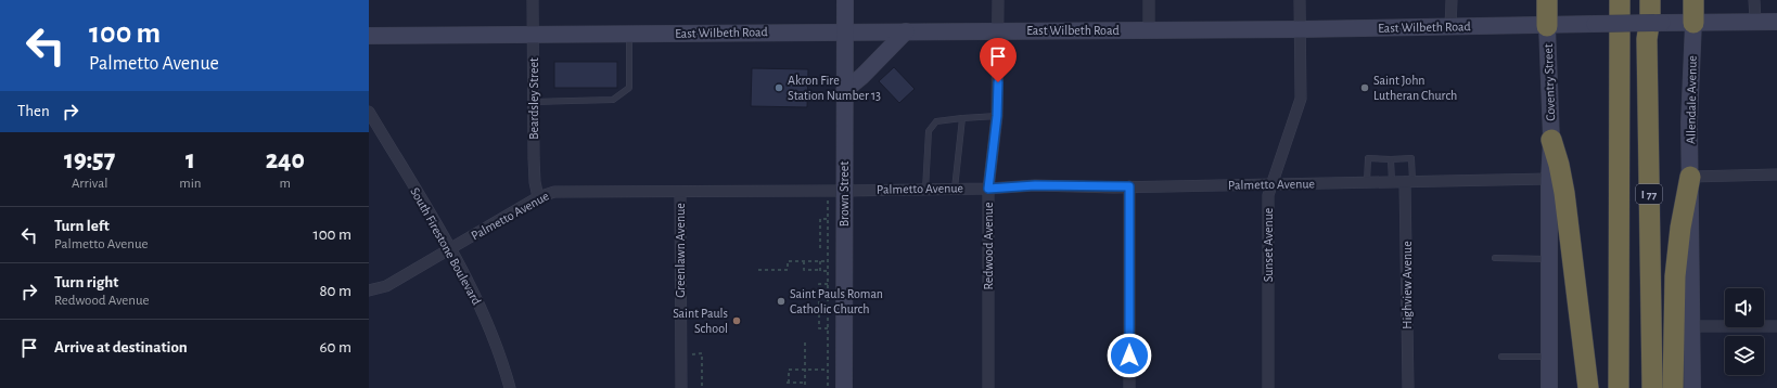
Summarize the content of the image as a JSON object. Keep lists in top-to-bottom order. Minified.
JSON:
{"streets":{"highway":["I 77"],"main road":["East Wilbeth Road","Coventry Street","Allendale Avenue","Brown Street"],"street":["Beardsley Street","Palmetto Avenue","Sunset Avenue","South Firestone Boulevard","Redwood Avenue","Greenlawn Avenue","Highview Avenue"]},"crossings":[["East Wilbeth Road","Coventry Street"],["East Wilbeth Road","Beardsley Street"],["East Wilbeth Road","Allendale Avenue"],["East Wilbeth Road","Brown Street"],["East Wilbeth Road","Sunset Avenue"],["East Wilbeth Road","Redwood Avenue"],["Coventry Street","Palmetto Avenue"],["Beardsley Street","Palmetto Avenue"],["Palmetto Avenue","Brown Street"],["Palmetto Avenue","Sunset Avenue"],["Palmetto Avenue","South Firestone Boulevard"],["Palmetto Avenue","Redwood Avenue"],["Palmetto Avenue","Greenlawn Avenue"],["Palmetto Avenue","Highview Avenue"]],"places":["Akron Fire Station Number 13","Saint John Lutheran Church","Saint Pauls Roman Catholic Church","Saint Pauls School"],"page":{"turn":["100 m","Palmetto Avenue"],"then":"Then","eta":["19:57","Arrival","1","min","240","m"],"list":[{"name":"Turn left","note":"Palmetto Avenue","value":"100 m"},{"name":"Turn right","note":"Redwood Avenue","value":"80 m"},{"name":"Arrive at destination","value":"60 m"}]}}
